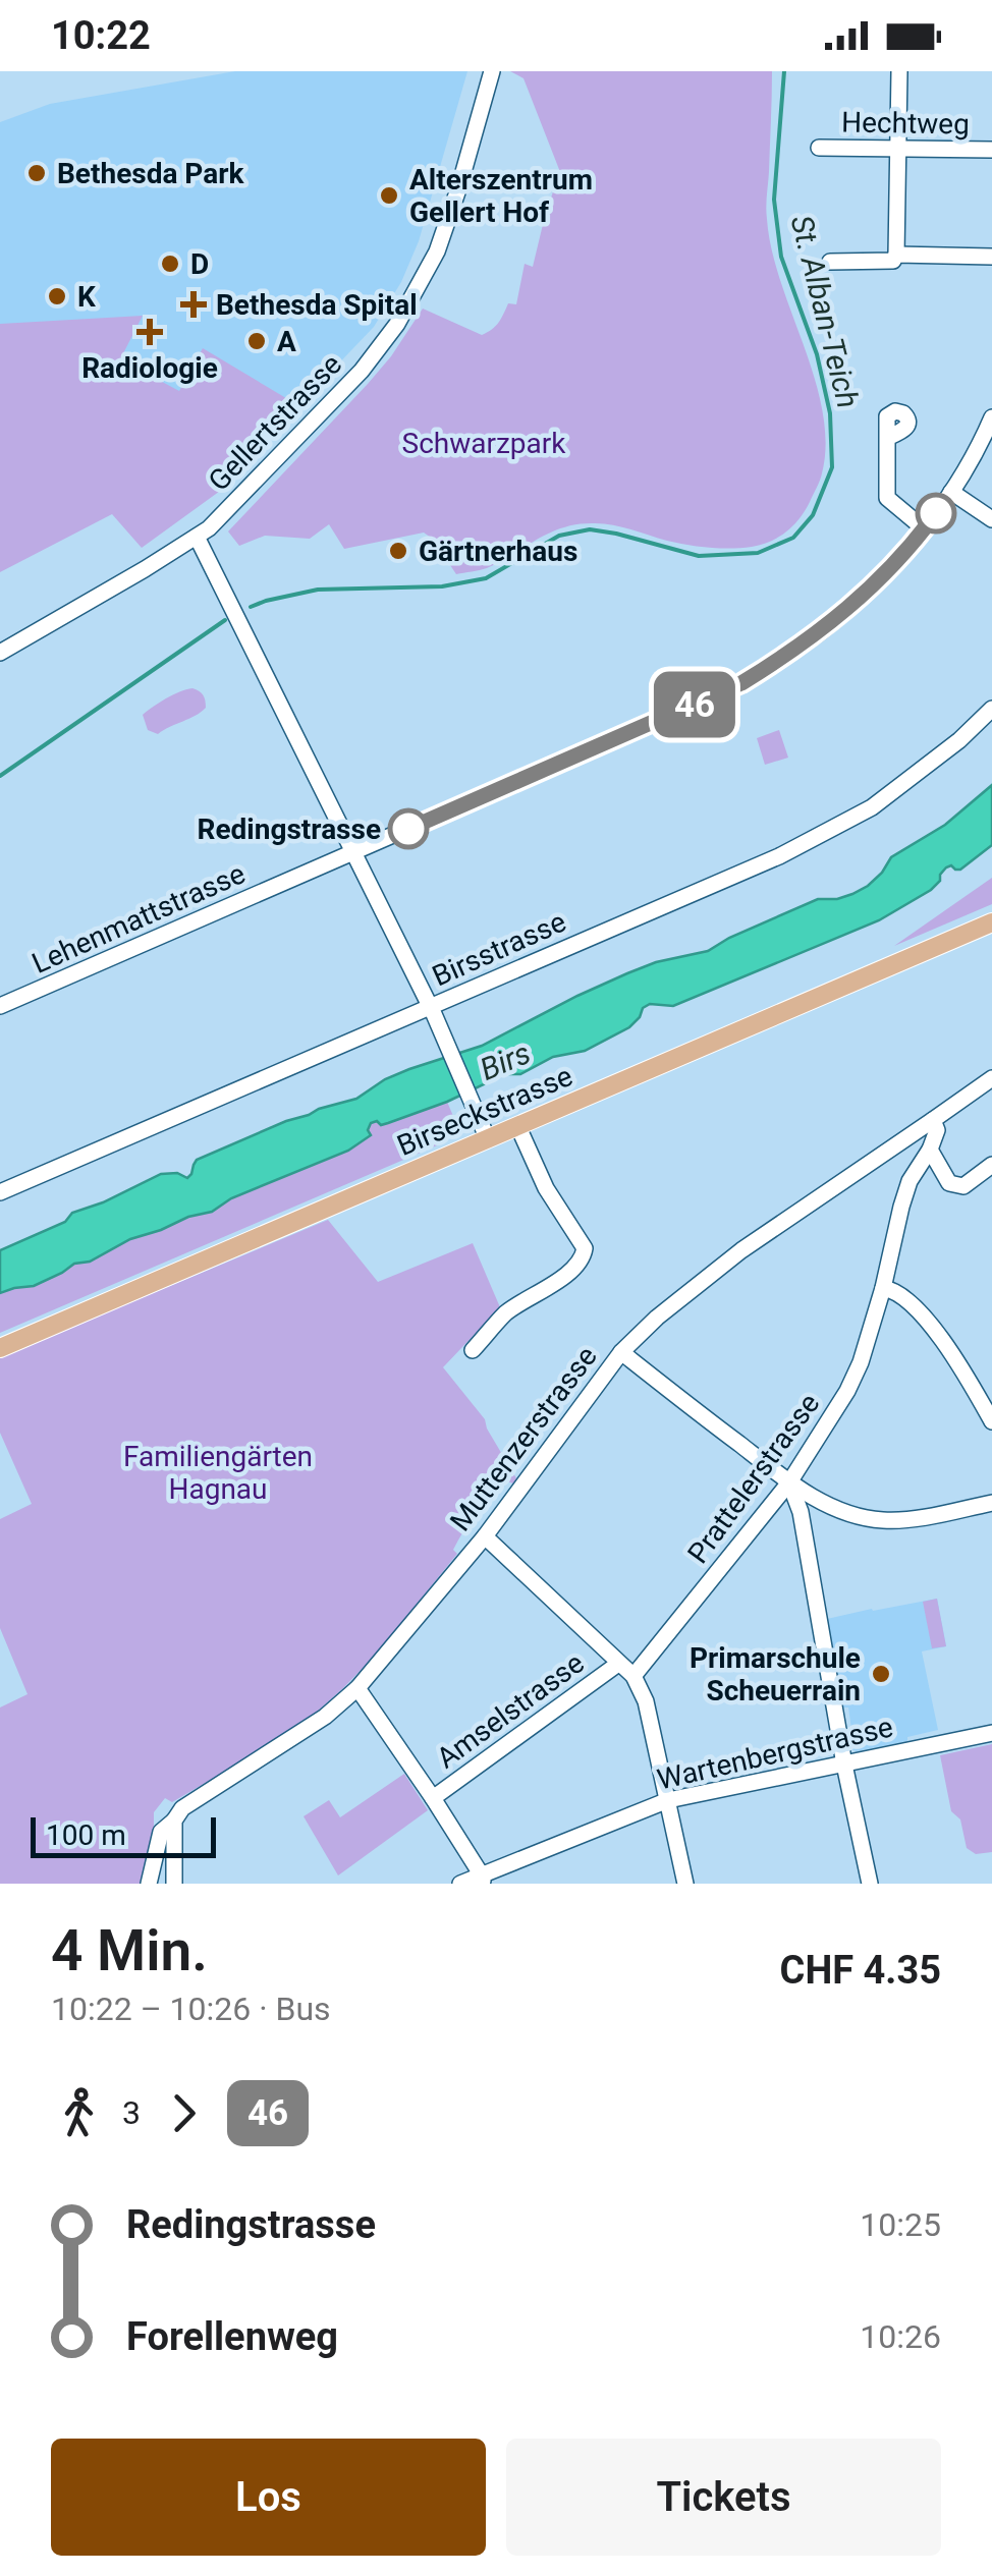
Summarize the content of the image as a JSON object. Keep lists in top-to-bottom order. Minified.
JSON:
{"streets":{"main road":["Birseckstrasse"],"street":["Hechtweg","Gellertstrasse","Lehenmattstrasse","Birsstrasse","Muttenzerstrasse","Prattelerstrasse","Amselstrasse","Wartenbergstrasse"]},"crossings":[["Muttenzerstrasse","Prattelerstrasse"]],"water":["St. Alban-Teich","Birs"],"parks":["Schwarzpark","Familiengärten Hagnau"],"places":{"other":["Bethesda Park","Alterszentrum Gellert Hof","D","K","A","Gärtnerhaus","Redingstrasse","Primarschule Scheuerrain"],"health":["Bethesda Spital","Radiologie"]},"lines":["bus line 46"],"scale_bar":"100 m","page":{"status":"10:22","on_map":"46","scale":"100 m","heading":["4 Min.","10:22 – 10:26 · Bus","CHF 4.35"],"legs":["3","46"],"list":[{"name":"Redingstrasse","value":"10:25"},{"name":"Forellenweg","value":"10:26"}],"buttons":["Los","Tickets"]}}
